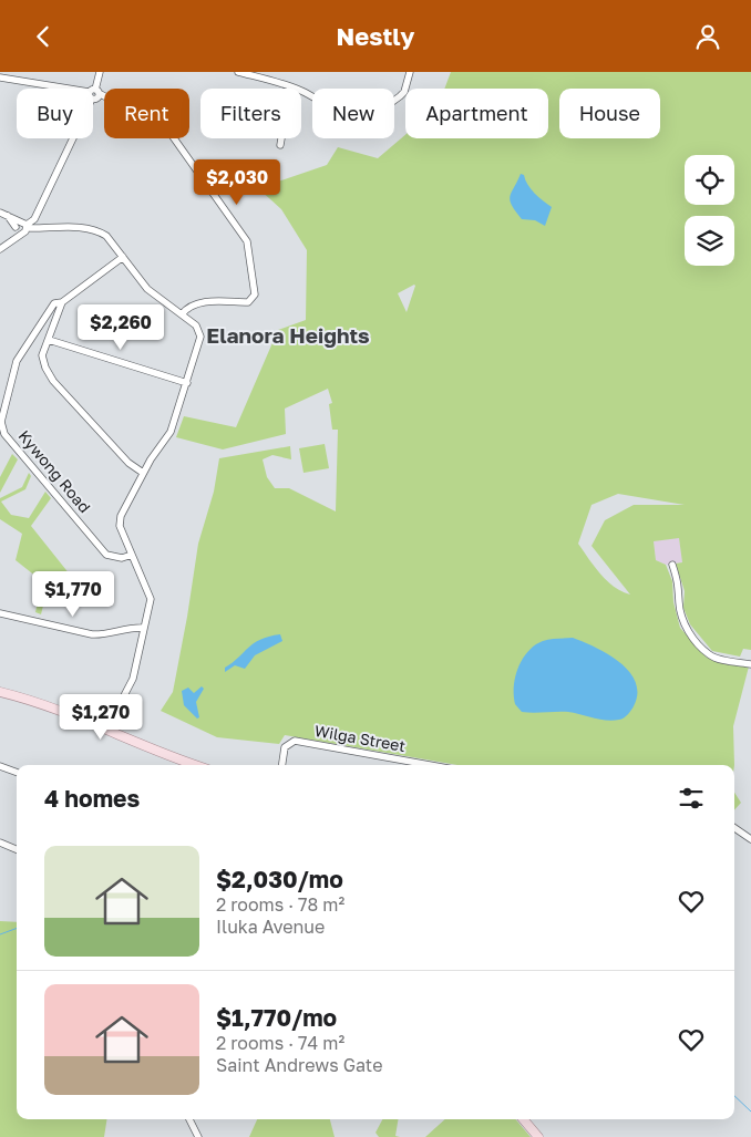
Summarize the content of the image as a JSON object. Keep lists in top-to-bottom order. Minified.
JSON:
{"streets":{"street":["Kywong Road","Wilga Street"]},"districts":["Elanora Heights"],"page":{"header":"Nestly","chip":["Buy","Rent","Filters","New","Apartment","House"],"price":["$2,030","$2,260","$1,770","$1,270"],"heading":"4 homes","list":[{"name":"$2,030/mo","note":"2 rooms · 78 m² · Iluka Avenue"},{"name":"$1,770/mo","note":"2 rooms · 74 m² · Saint Andrews Gate"}]}}
